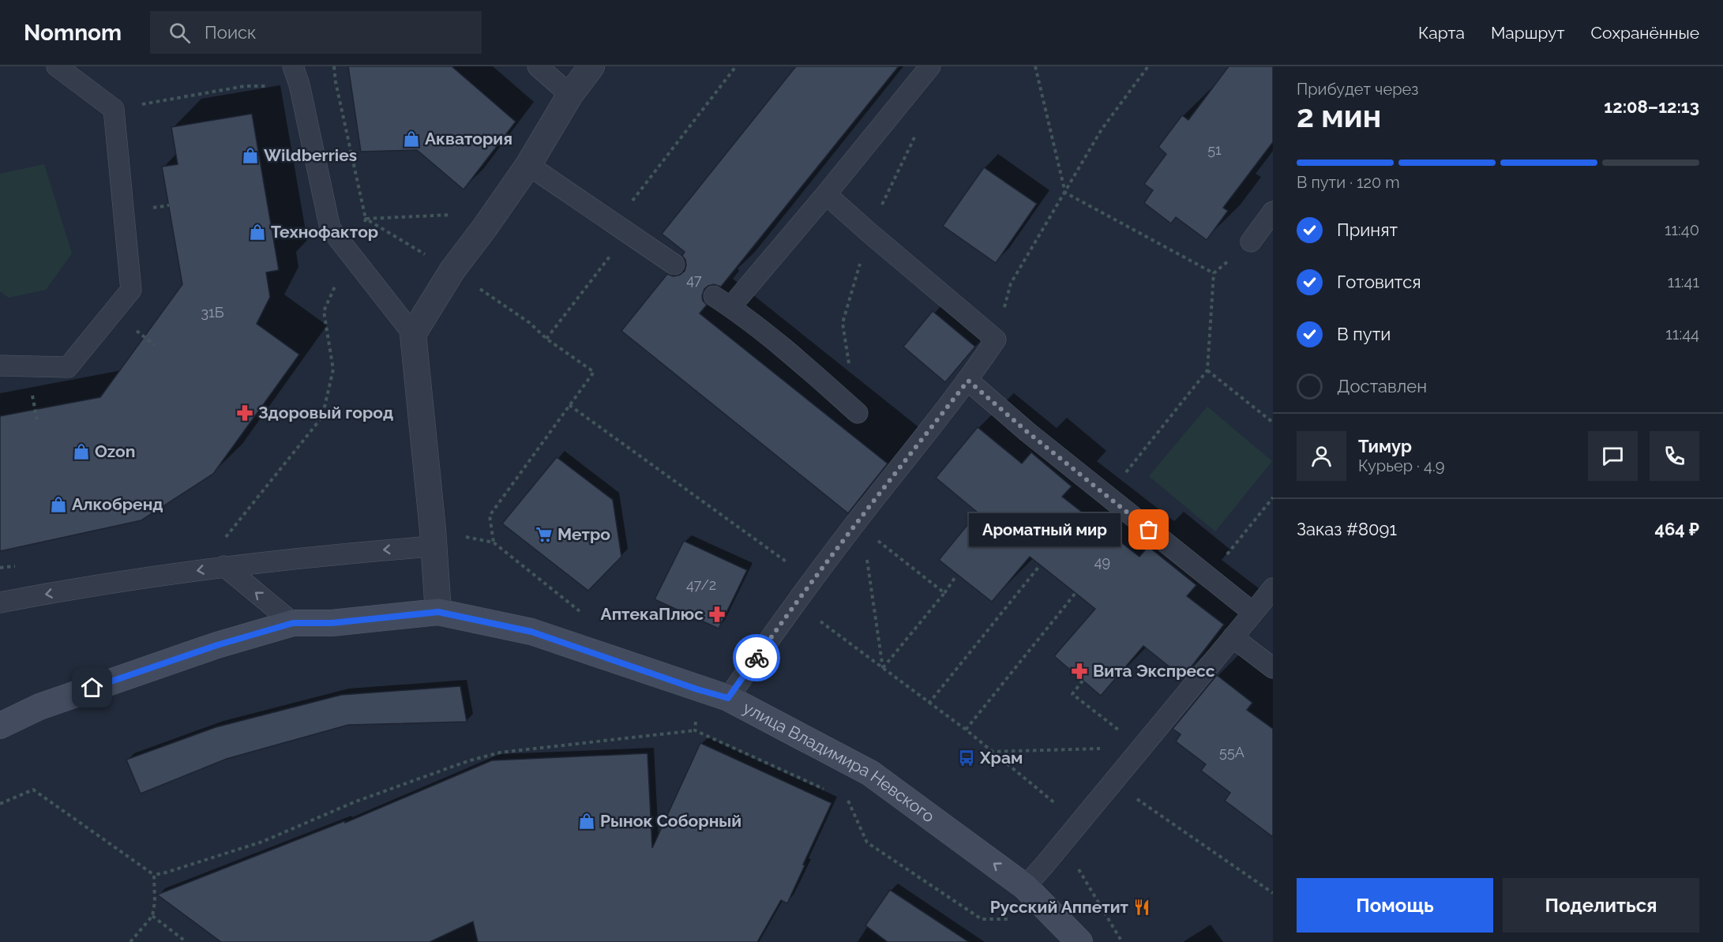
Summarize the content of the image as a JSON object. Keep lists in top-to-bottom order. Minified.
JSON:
{"streets":{"street":["улица Владимира Невского"]},"places":{"shop":["Акватория","Wildberries","Технофактор","Ozon","Алкобренд","Рынок Соборный"],"pharmacy":["Здоровый город","АптекаПлюс","Вита Экспресс"],"other":["Ароматный мир"],"supermarket":["Метро"],"bus stop":["Храм"],"restaurant":["Русский Аппетит"]},"house_numbers":["51","47","31Б","49","47/2","55А"],"page":{"header":"Nomnom","search":"Поиск","nav":["Карта","Маршрут","Сохранённые"],"heading":["2 мин","Прибудет через","12:08–12:13"],"panel":["Тимур","Курьер · 4.9","Заказ #8091","464 ₽"],"bar":"В пути · 120 m","list":[["Принят","11:40"],["Готовится","11:41"],["В пути","11:44"],"Доставлен"],"bubble":"Ароматный мир","buttons":["Помощь","Поделиться"]}}
